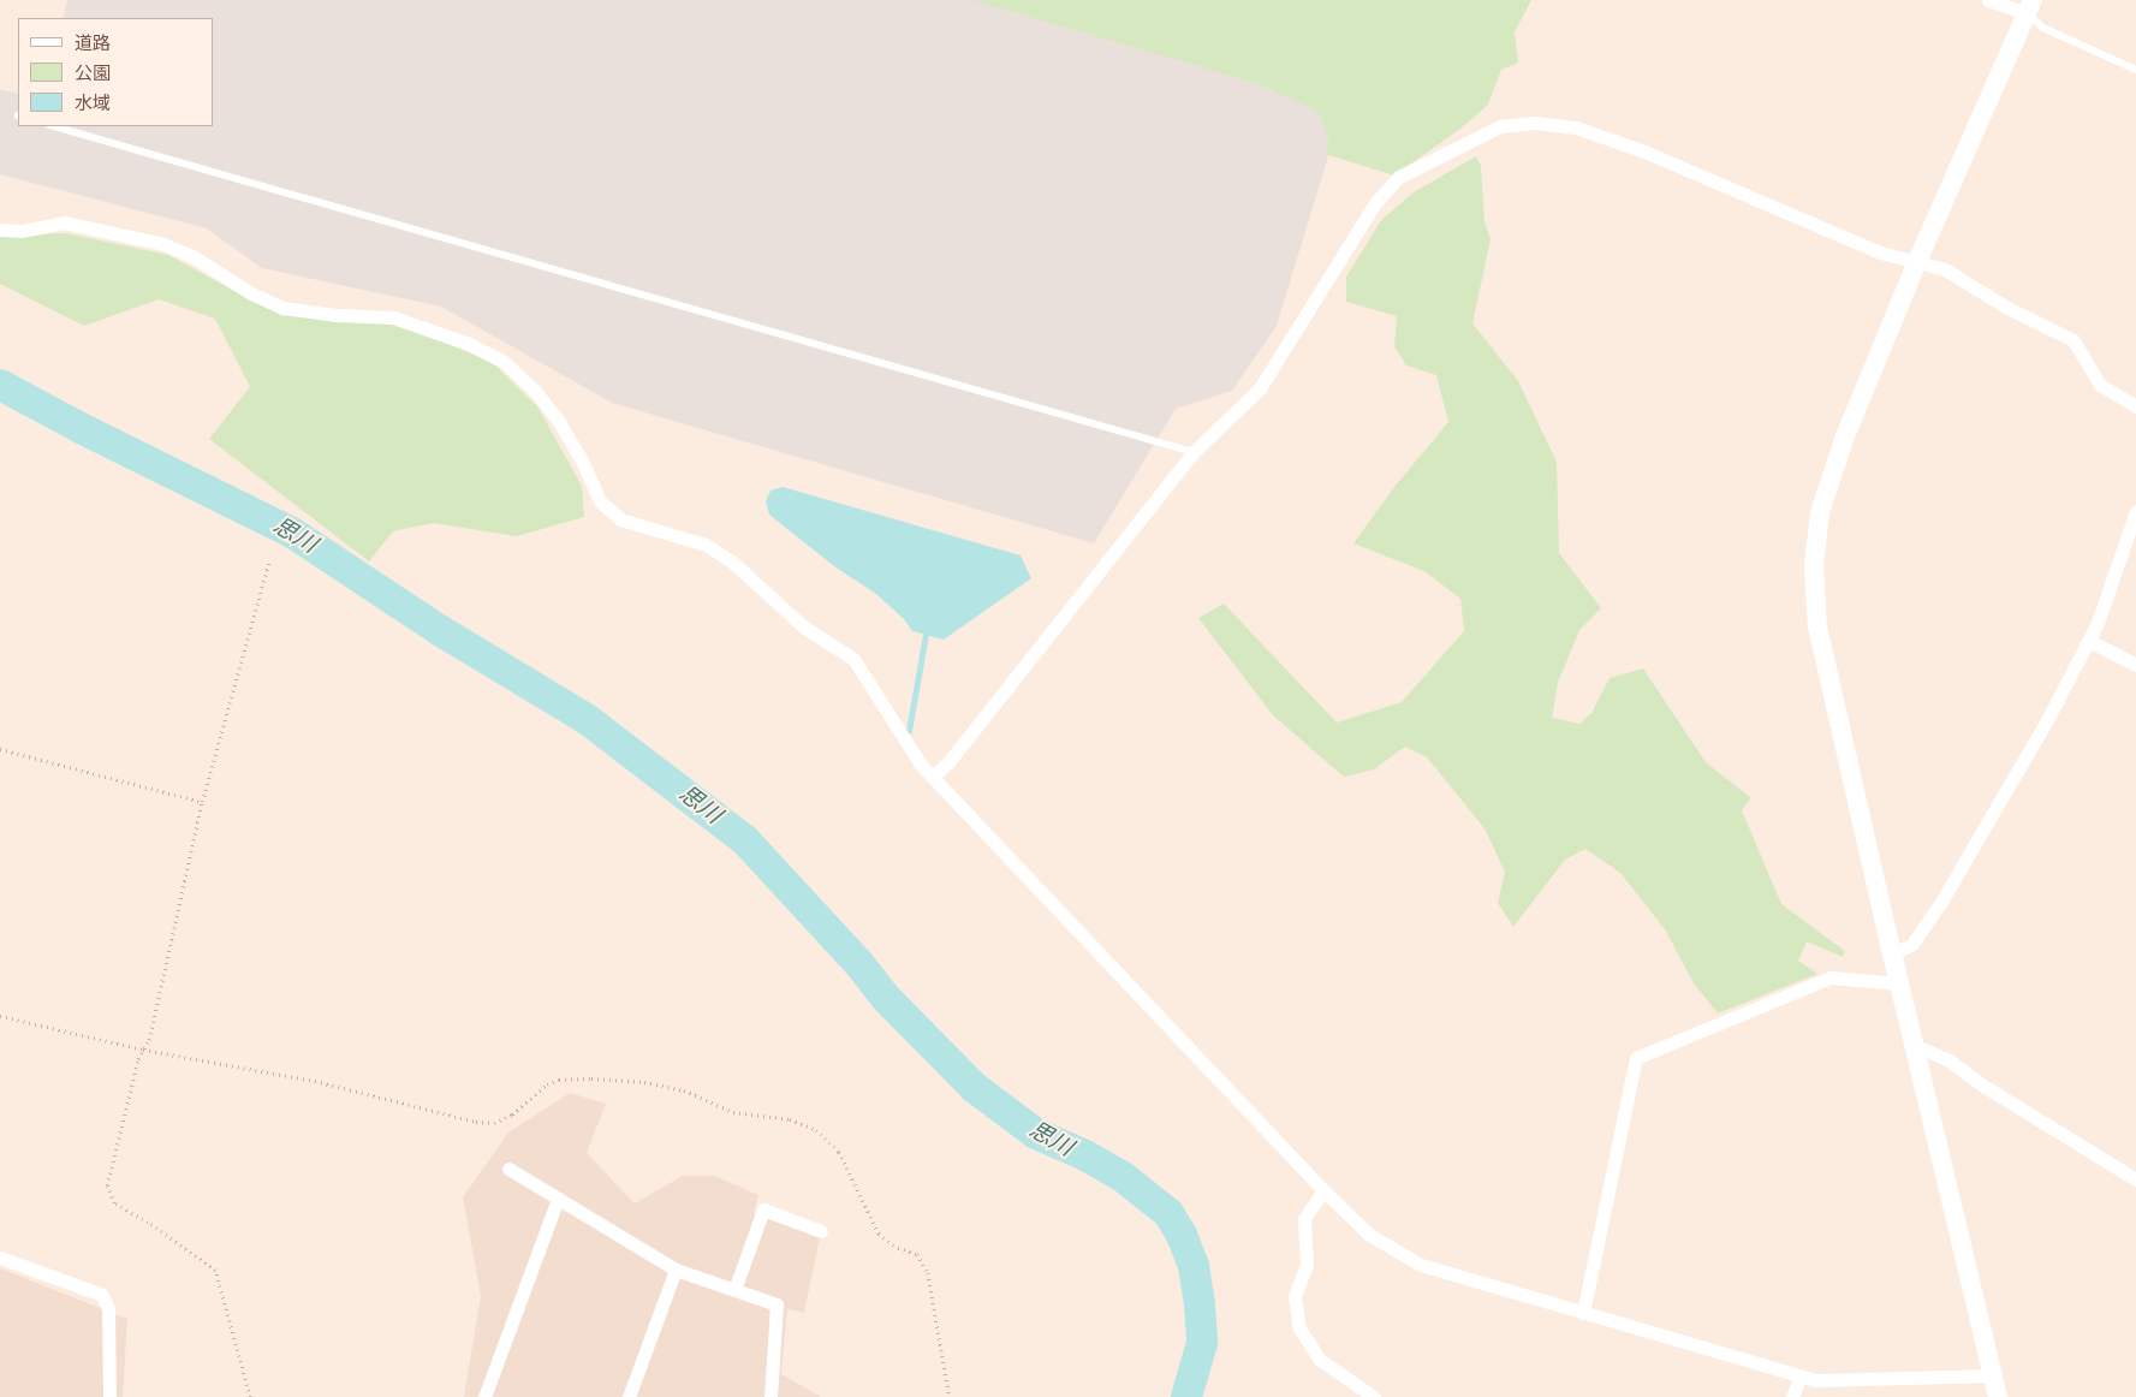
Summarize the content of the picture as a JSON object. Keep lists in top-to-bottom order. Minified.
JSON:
{"water":["思川"],"legend":["道路","公園","水域"]}
